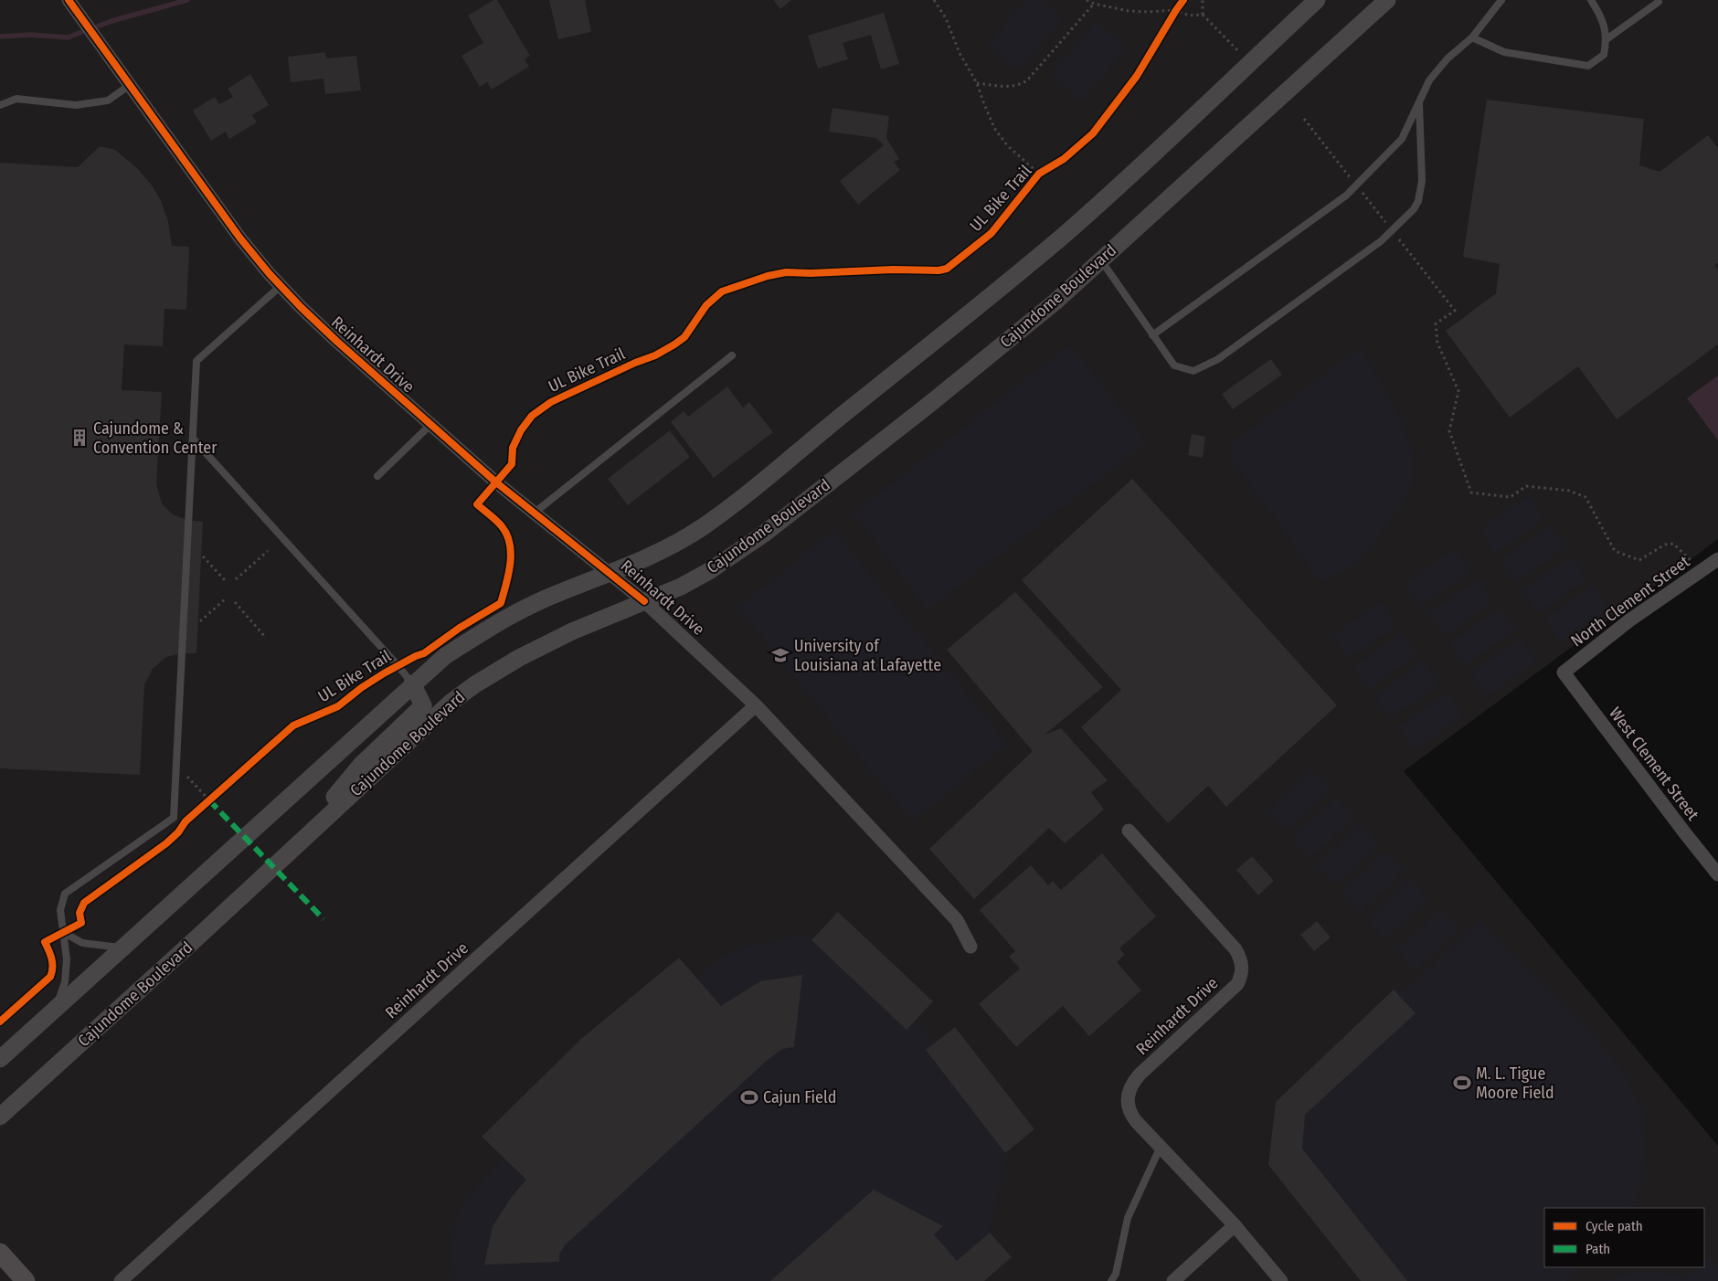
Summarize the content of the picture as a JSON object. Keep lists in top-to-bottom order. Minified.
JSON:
{"streets":{"street":["Cajundome Boulevard","Reinhardt Drive","North Clement Street","West Clement Street"],"cycle path":["UL Bike Trail"]},"crossings":[["Cajundome Boulevard","Reinhardt Drive"],["North Clement Street","West Clement Street"]],"places":{"building":["Cajundome & Convention Center"],"school or university":["University of Louisiana at Lafayette"],"sports":["M. L. Tigue Moore Field","Cajun Field"]},"legend":["Cycle path","Path"]}
